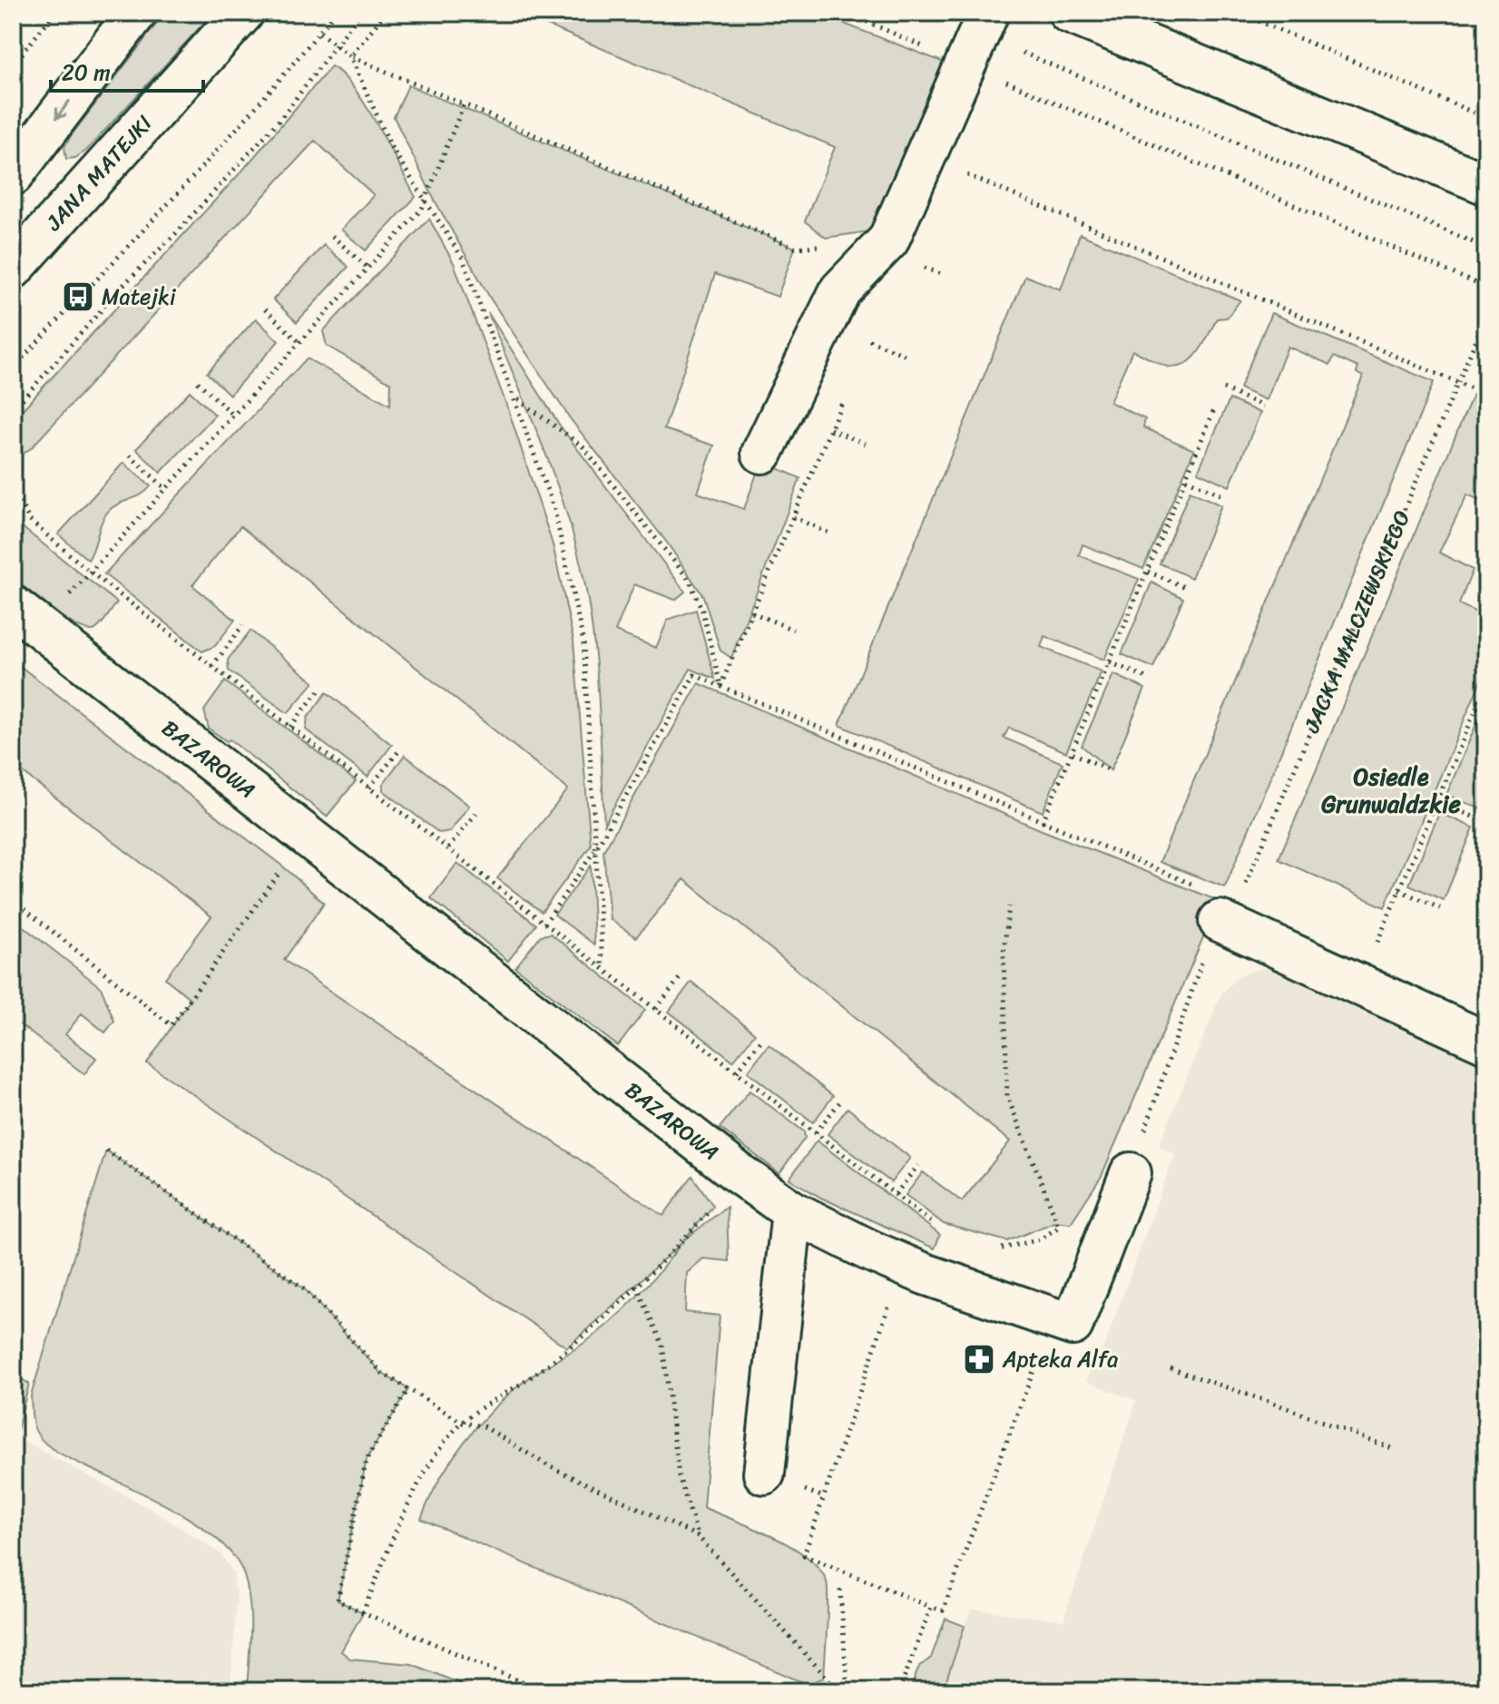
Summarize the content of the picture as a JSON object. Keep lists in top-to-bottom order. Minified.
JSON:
{"streets":{"street":["JANA MATEJKI","BAZAROWA"],"path":["JACKA MALCZEWSKIEGO"]},"districts":["Osiedle Grunwaldzkie"],"places":{"bus stop":["Matejki"],"pharmacy":["Apteka Alfa"]},"scale_bar":"20 m"}
